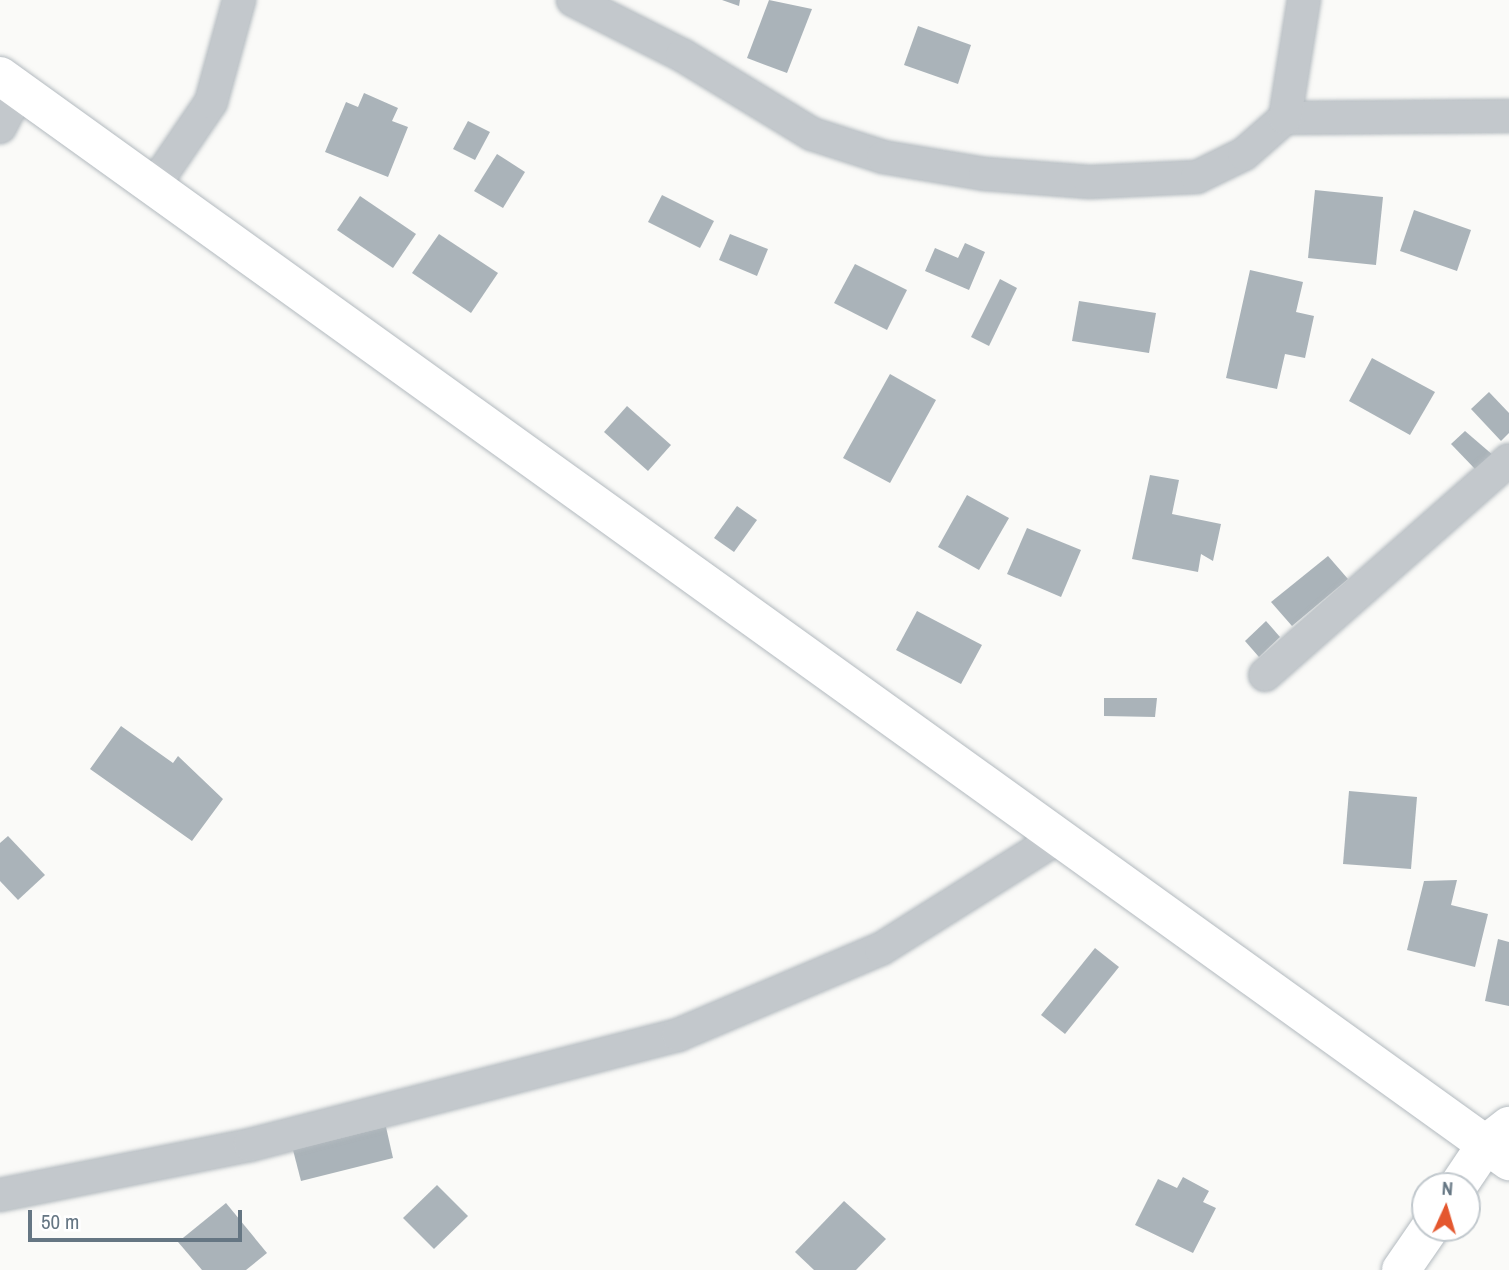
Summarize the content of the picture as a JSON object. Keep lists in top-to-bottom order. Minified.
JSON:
{"scale_bar":"50 m","north":"top"}
